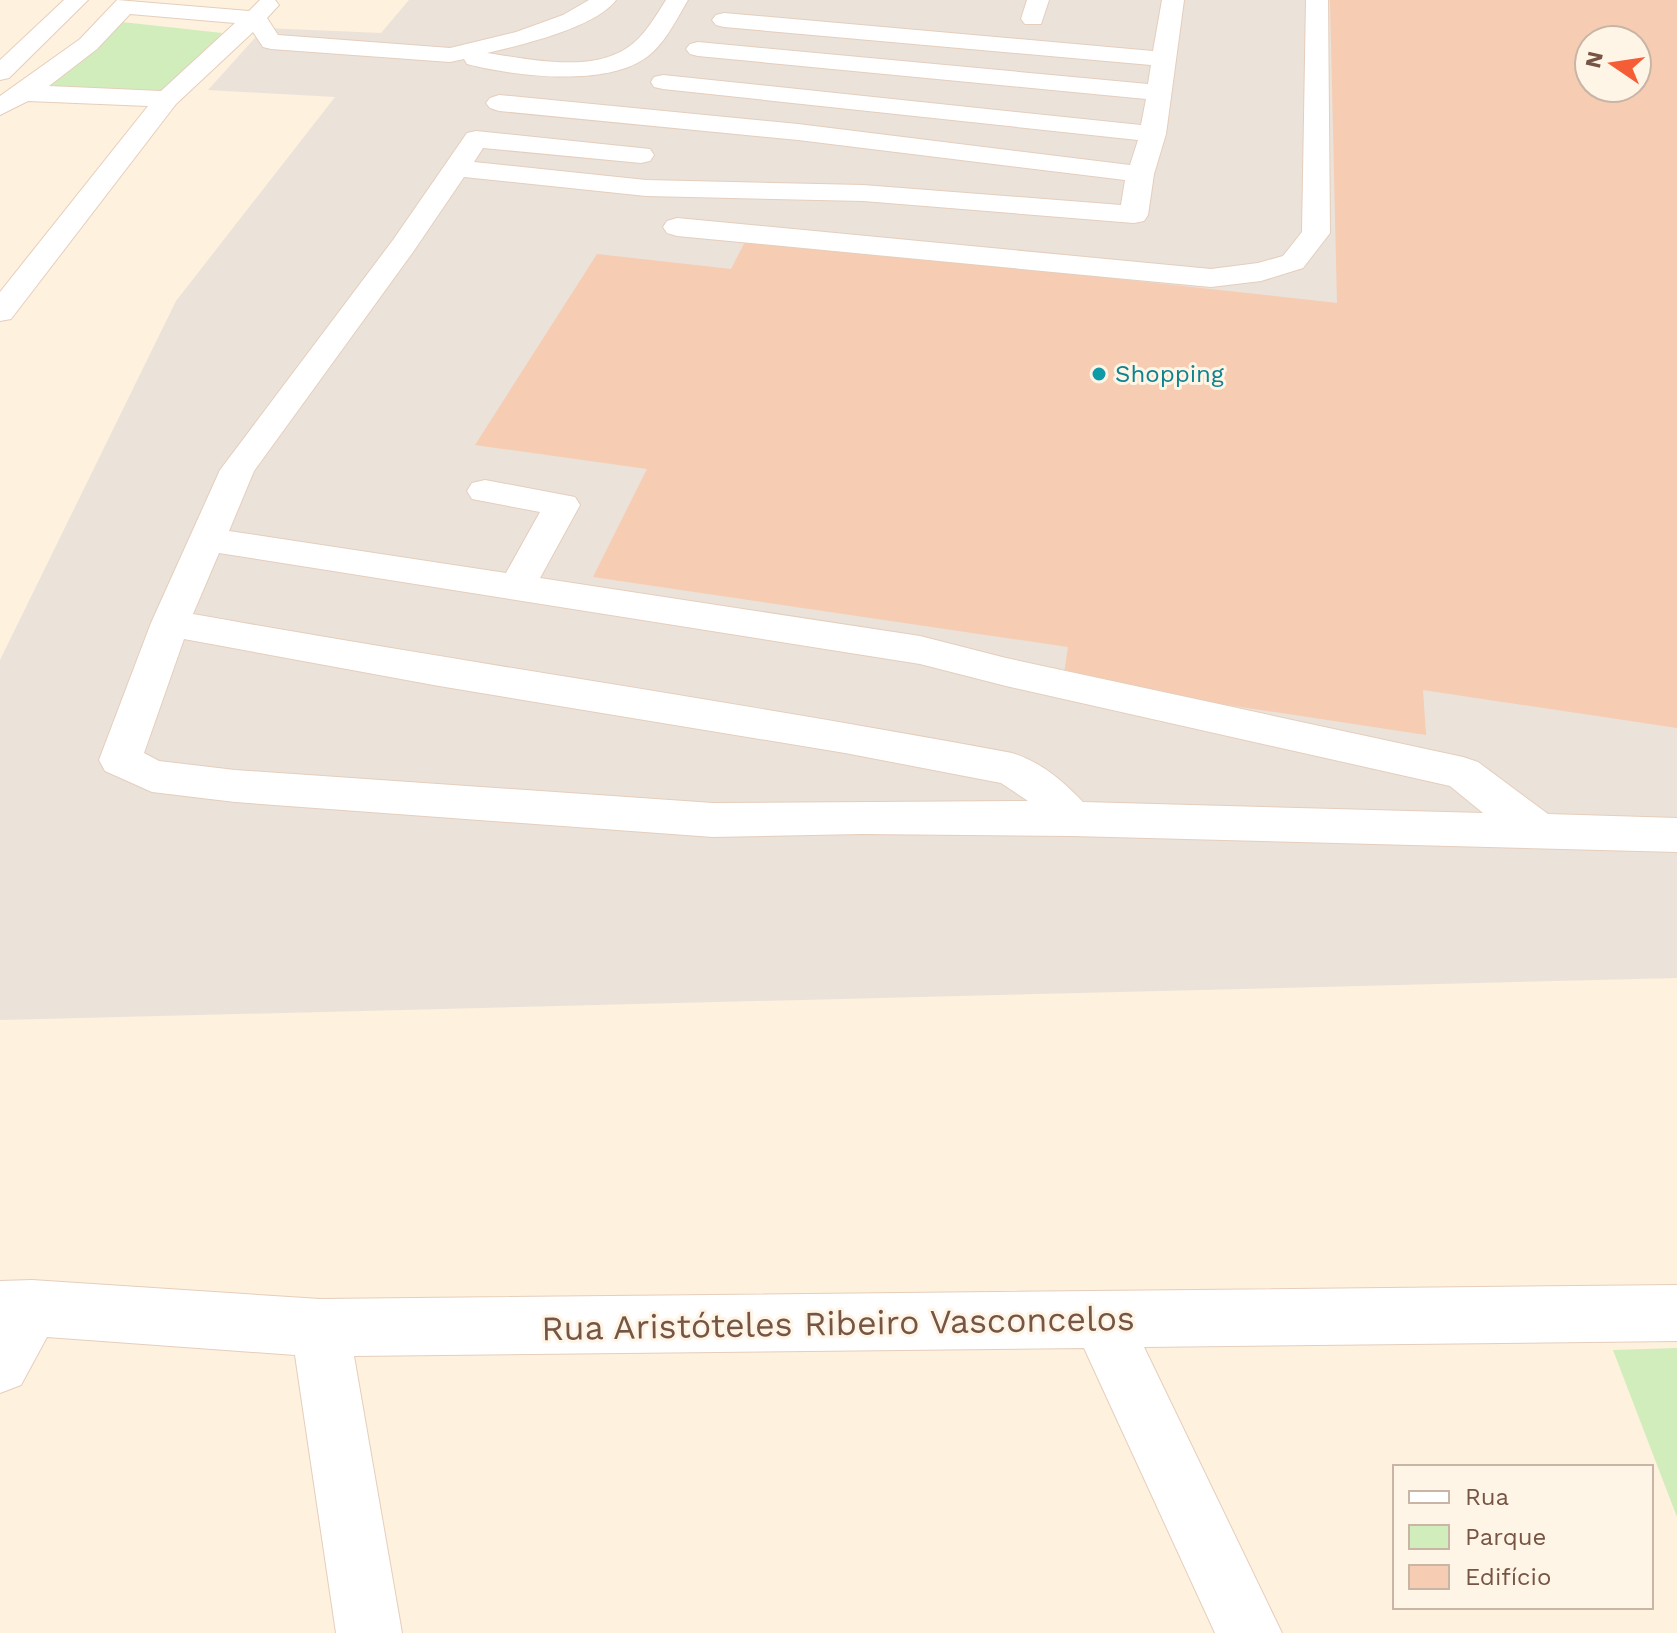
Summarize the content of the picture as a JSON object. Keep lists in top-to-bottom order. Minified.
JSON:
{"streets":{"street":["Rua Aristóteles Ribeiro Vasconcelos"]},"places":["Shopping"],"legend":["Rua","Parque","Edifício"],"north":"left"}
